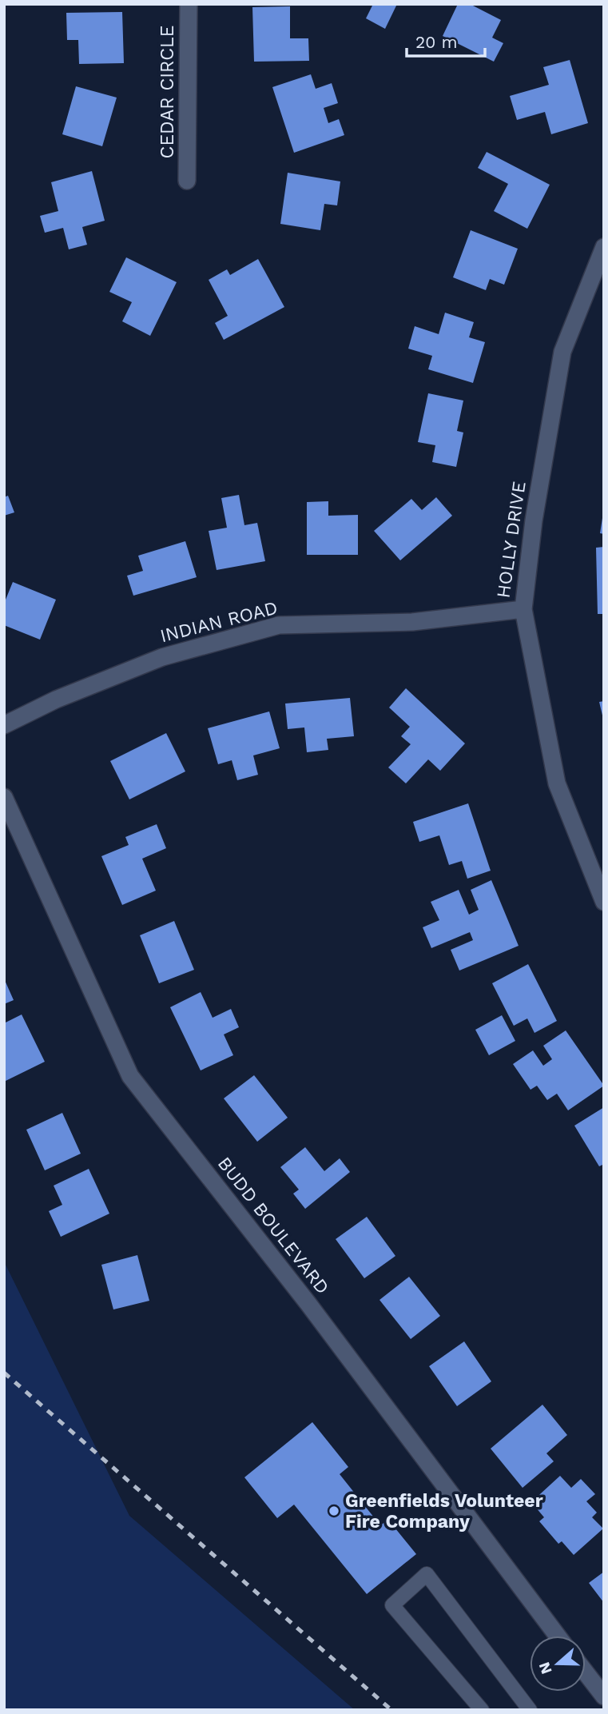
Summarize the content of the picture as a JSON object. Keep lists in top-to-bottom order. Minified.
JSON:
{"streets":{"street":["CEDAR CIRCLE","HOLLY DRIVE","INDIAN ROAD","BUDD BOULEVARD"]},"crossings":[["HOLLY DRIVE","INDIAN ROAD"]],"places":["Greenfields Volunteer Fire Company"],"scale_bar":"20 m","north":"left"}
